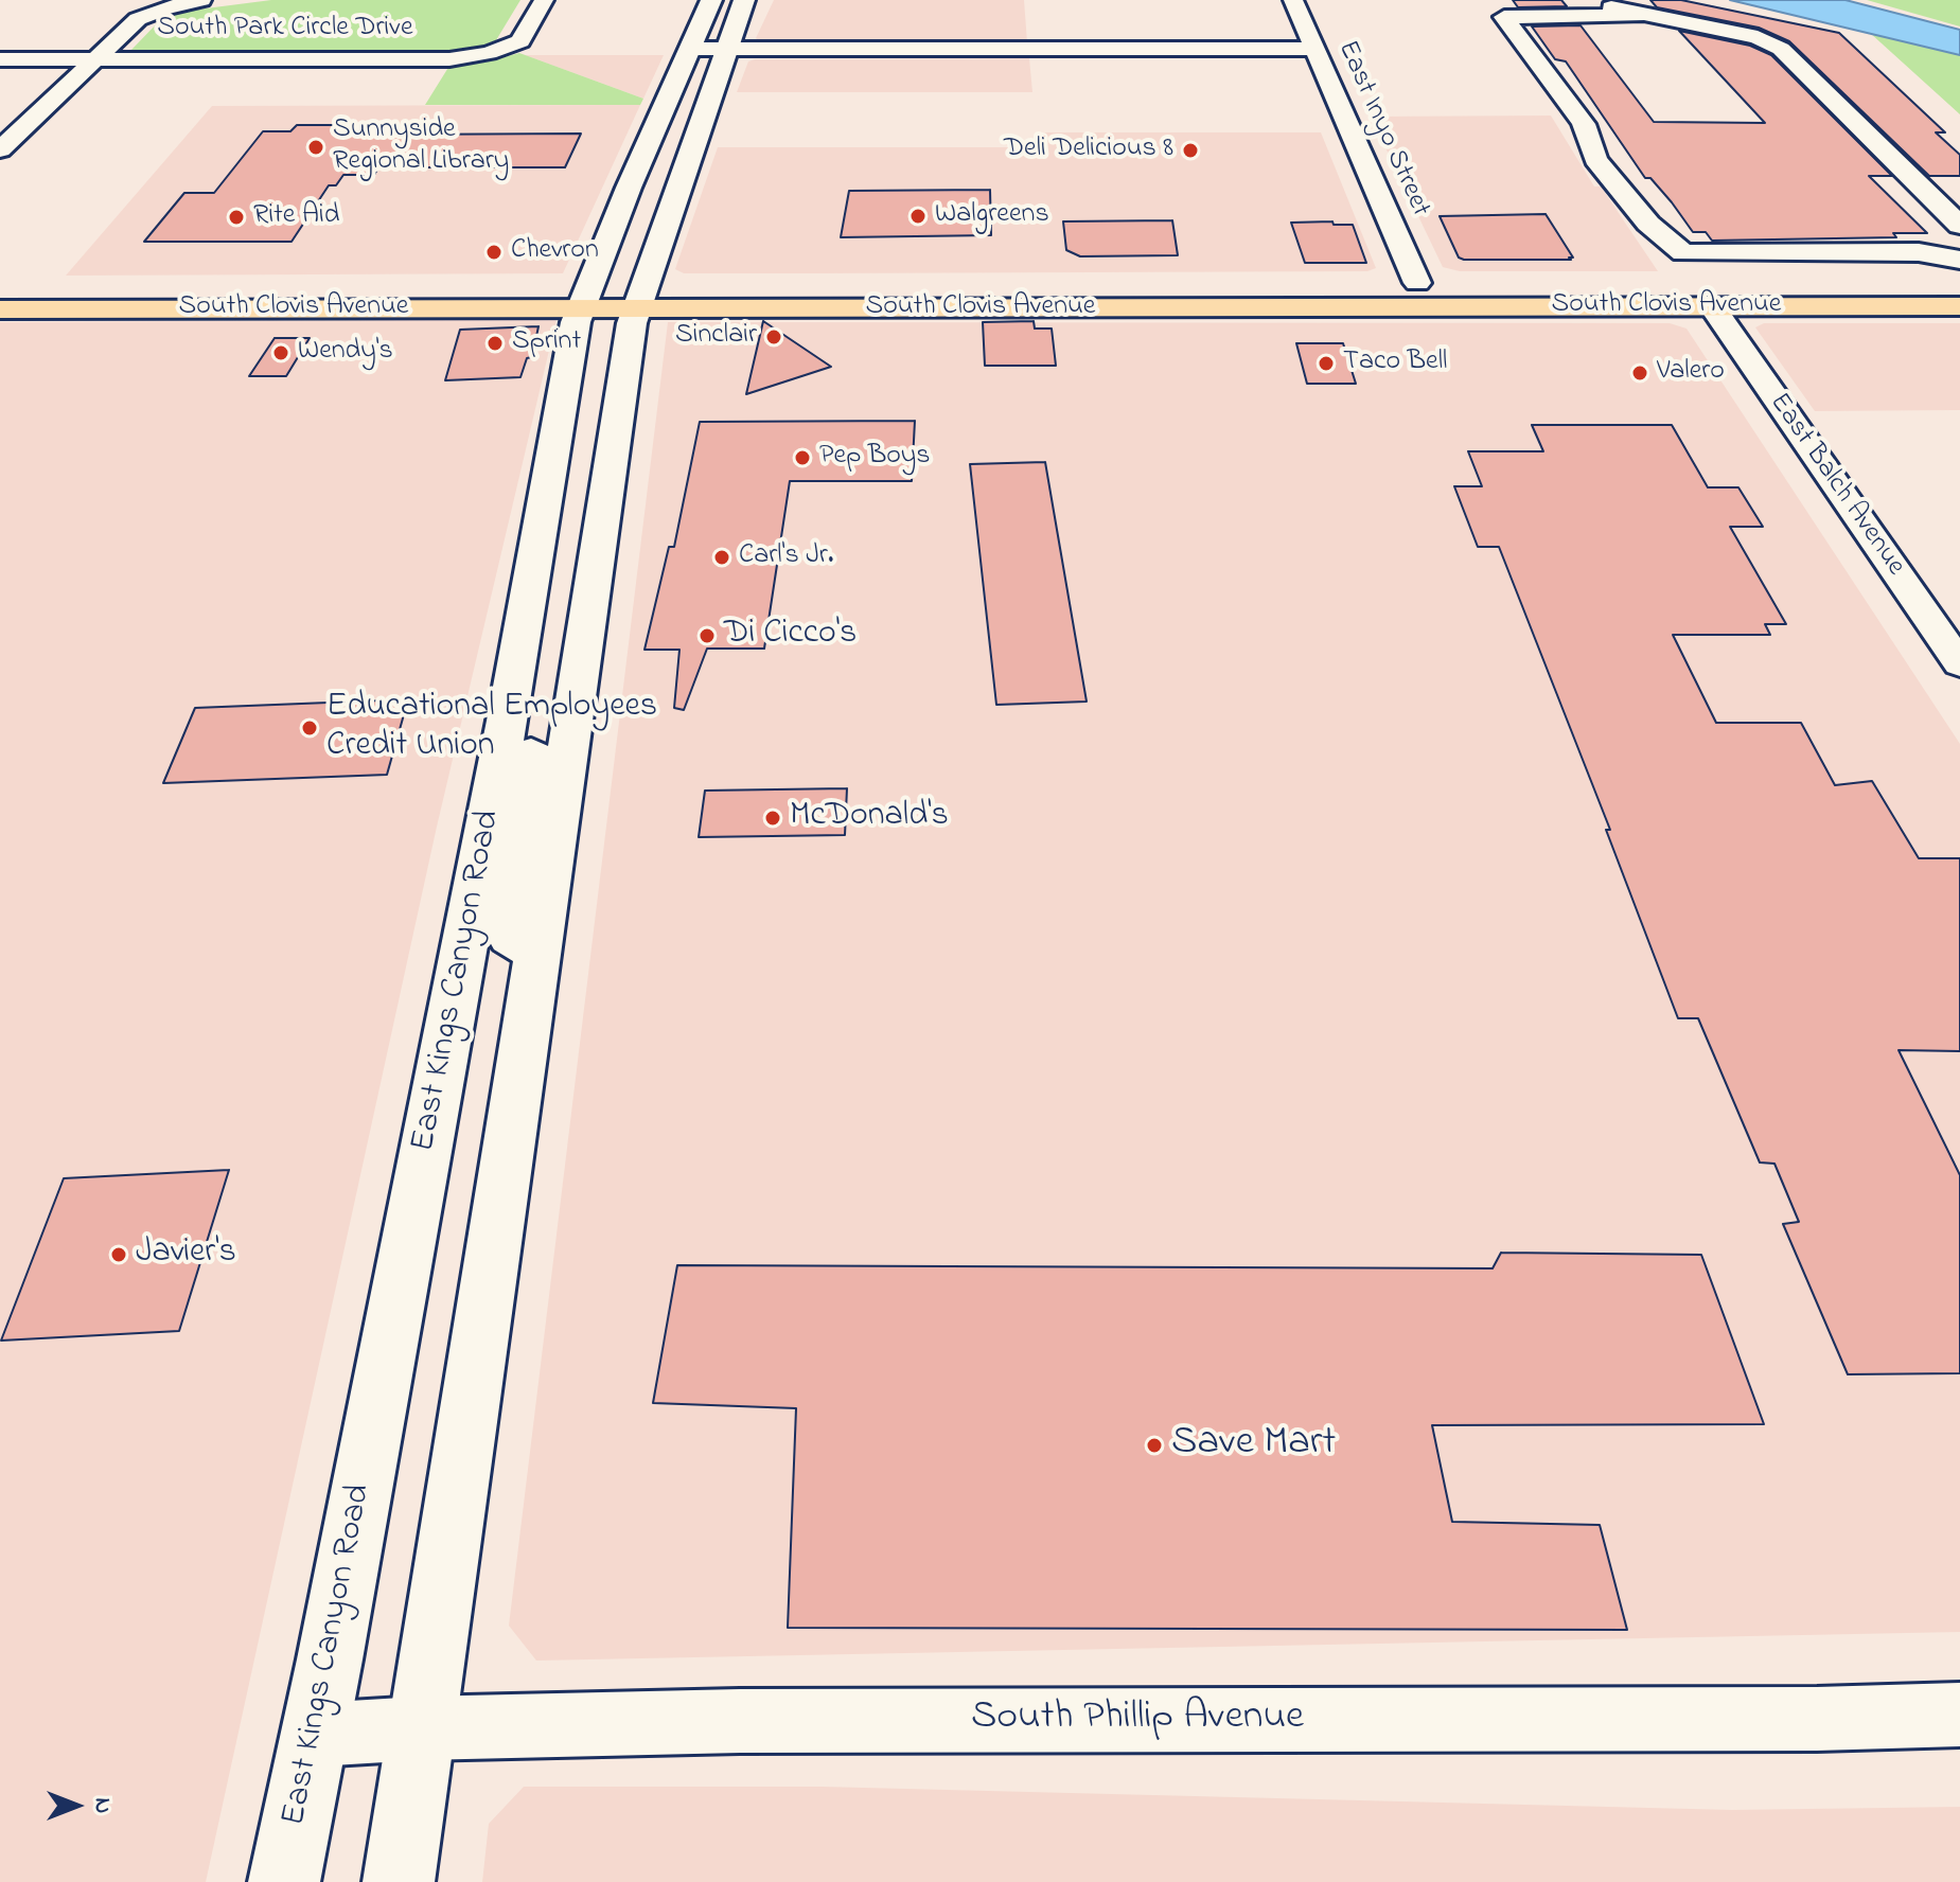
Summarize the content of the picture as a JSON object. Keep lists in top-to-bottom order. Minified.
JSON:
{"streets":{"main road":["South Clovis Avenue","East Kings Canyon Road"],"street":["South Park Circle Drive","East Inyo Street","East Balch Avenue","South Phillip Avenue"]},"crossings":[["East Inyo Street","South Clovis Avenue"],["South Clovis Avenue","East Balch Avenue"],["South Clovis Avenue","East Kings Canyon Road"],["East Kings Canyon Road","South Phillip Avenue"]],"places":["Sunnyside Regional Library","Deli Delicious 8","Walgreens","Rite Aid","Chevron","Sinclair","Sprint","Wendy's","Taco Bell","Valero","Pep Boys","Carl's Jr.","Di Cicco's","Educational Employees Credit Union","McDonald's","Javier's","Save Mart"],"north":"right"}
